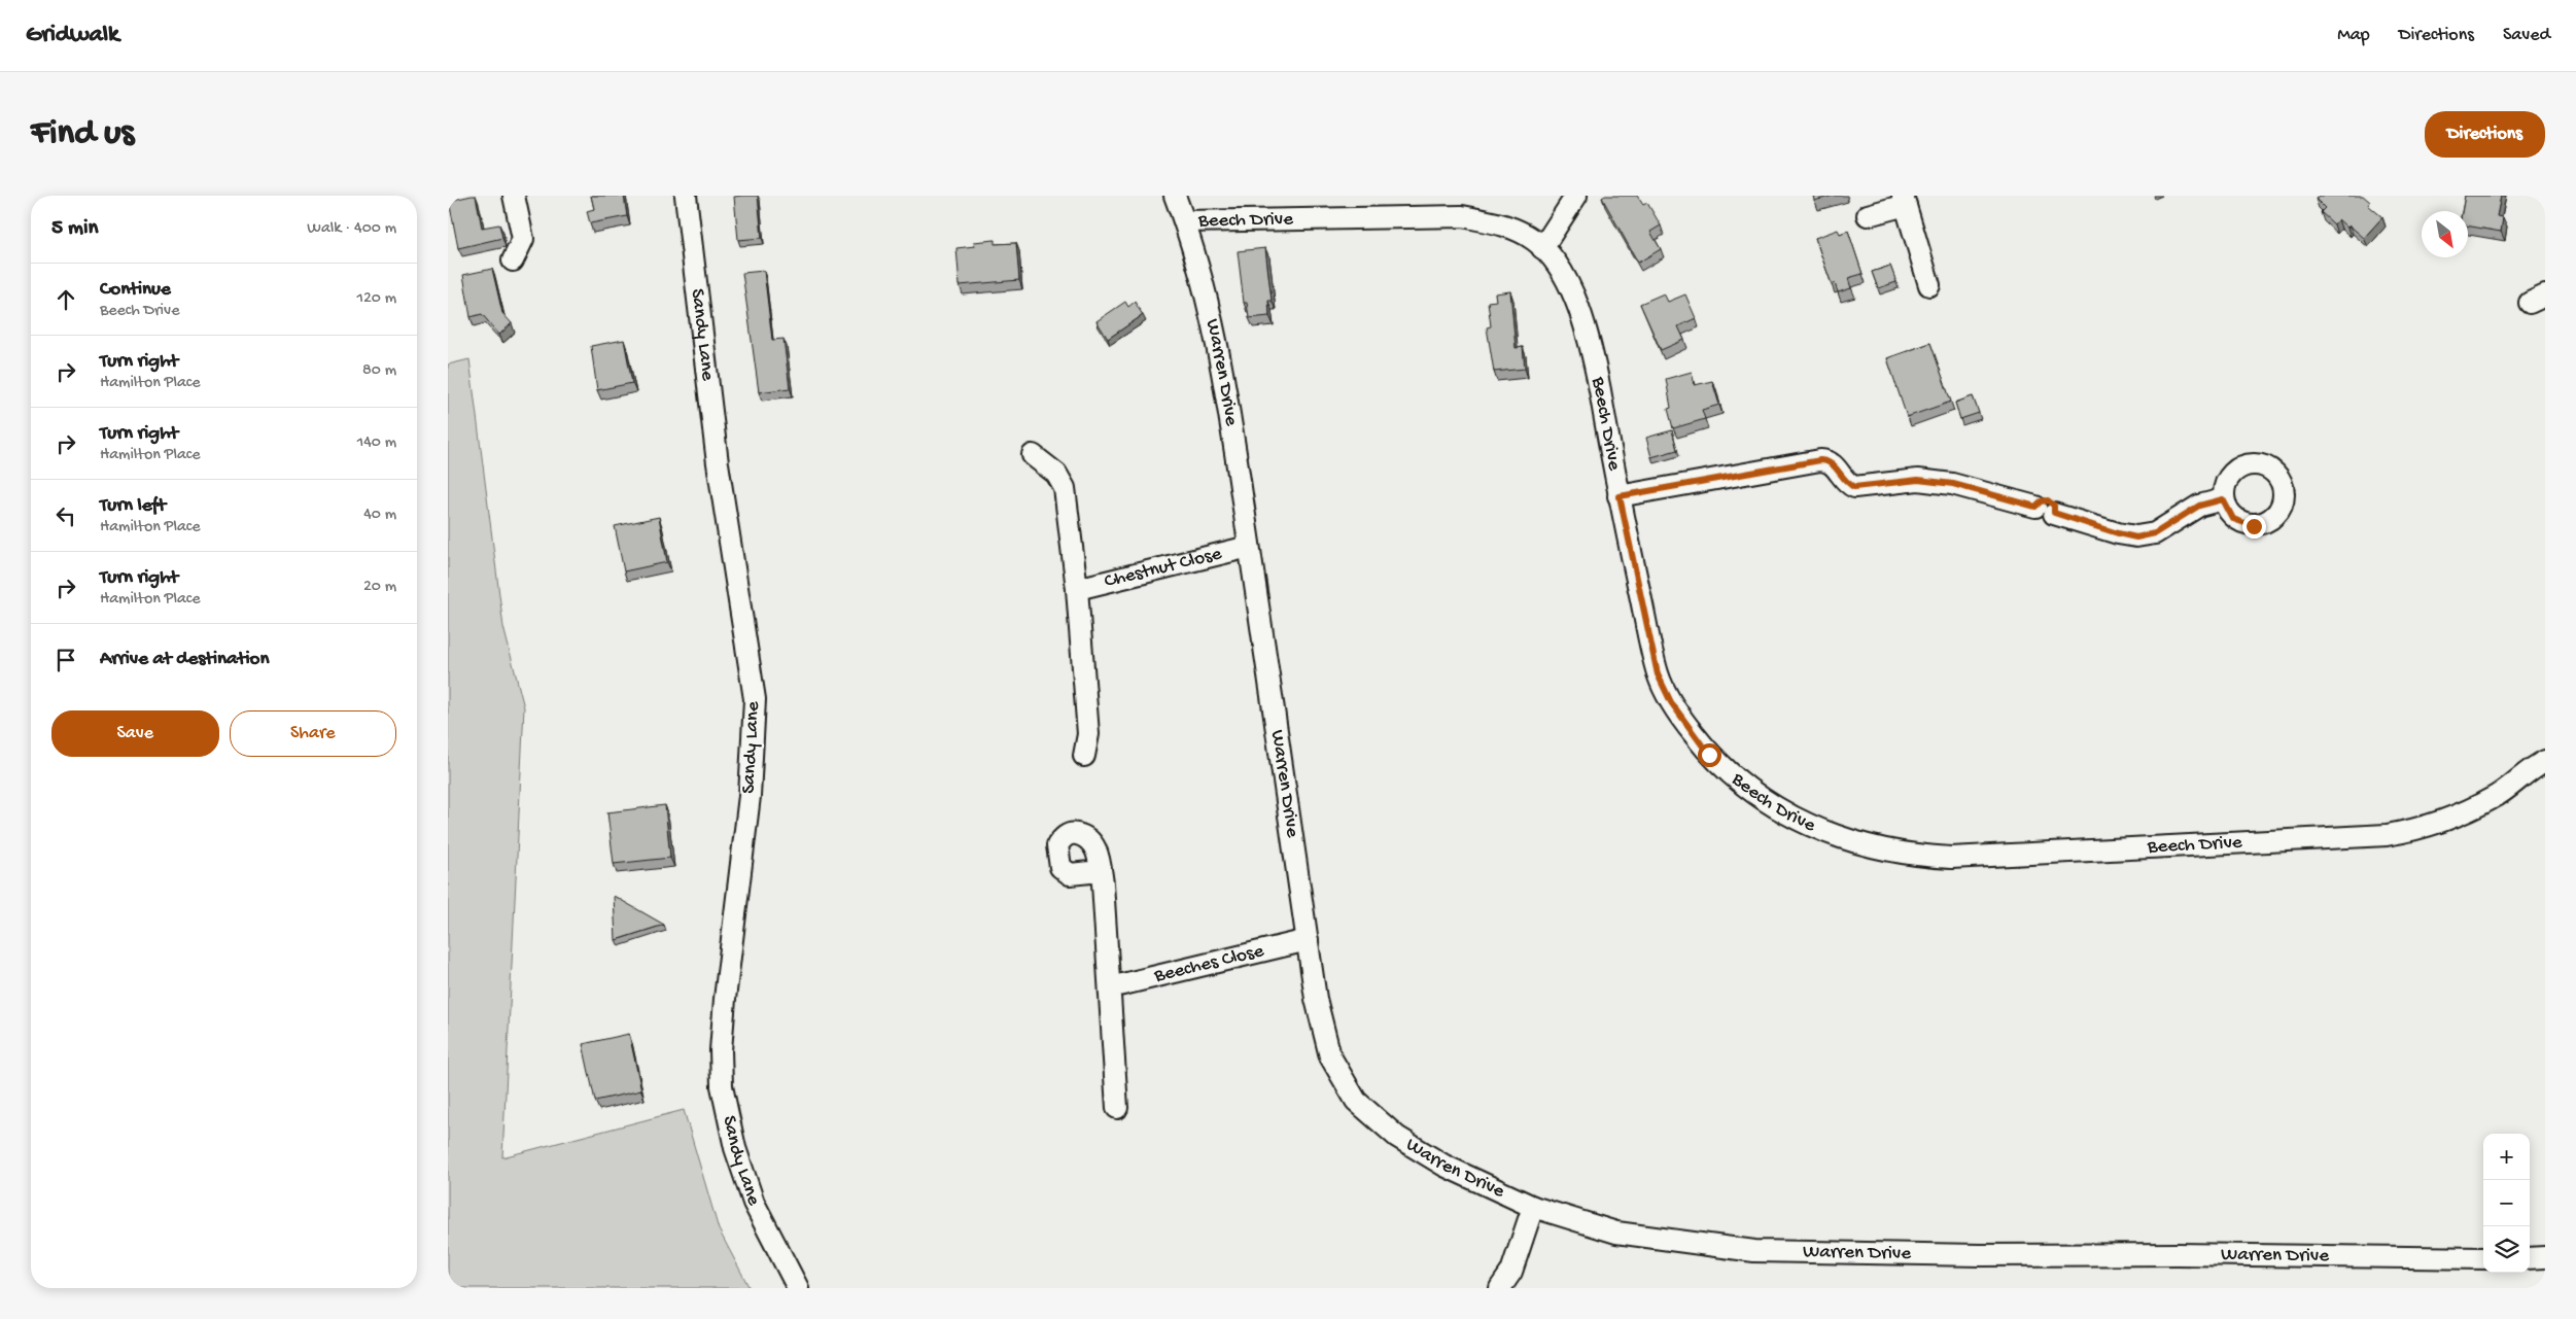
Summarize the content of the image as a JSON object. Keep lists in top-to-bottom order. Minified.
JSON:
{"streets":{"street":["Beech Drive","Sandy Lane","Warren Drive","Chestnut Close","Beeches Close"]},"crossings":[["Beech Drive","Warren Drive"],["Warren Drive","Chestnut Close"],["Warren Drive","Beeches Close"]],"north":"bottom right","page":{"header":"Gridwalk","nav":["Map","Directions","Saved"],"buttons":["Directions",["Save","Share"]],"title":"Find us","heading":["5 min","Walk · 400 m"],"list":[["Continue","Beech Drive","120 m"],["Turn right","Hamilton Place","80 m"],["Turn right","Hamilton Place","140 m"],["Turn left","Hamilton Place","40 m"],["Turn right","Hamilton Place","20 m"],"Arrive at destination"],"map_buttons":["+","−"]}}
